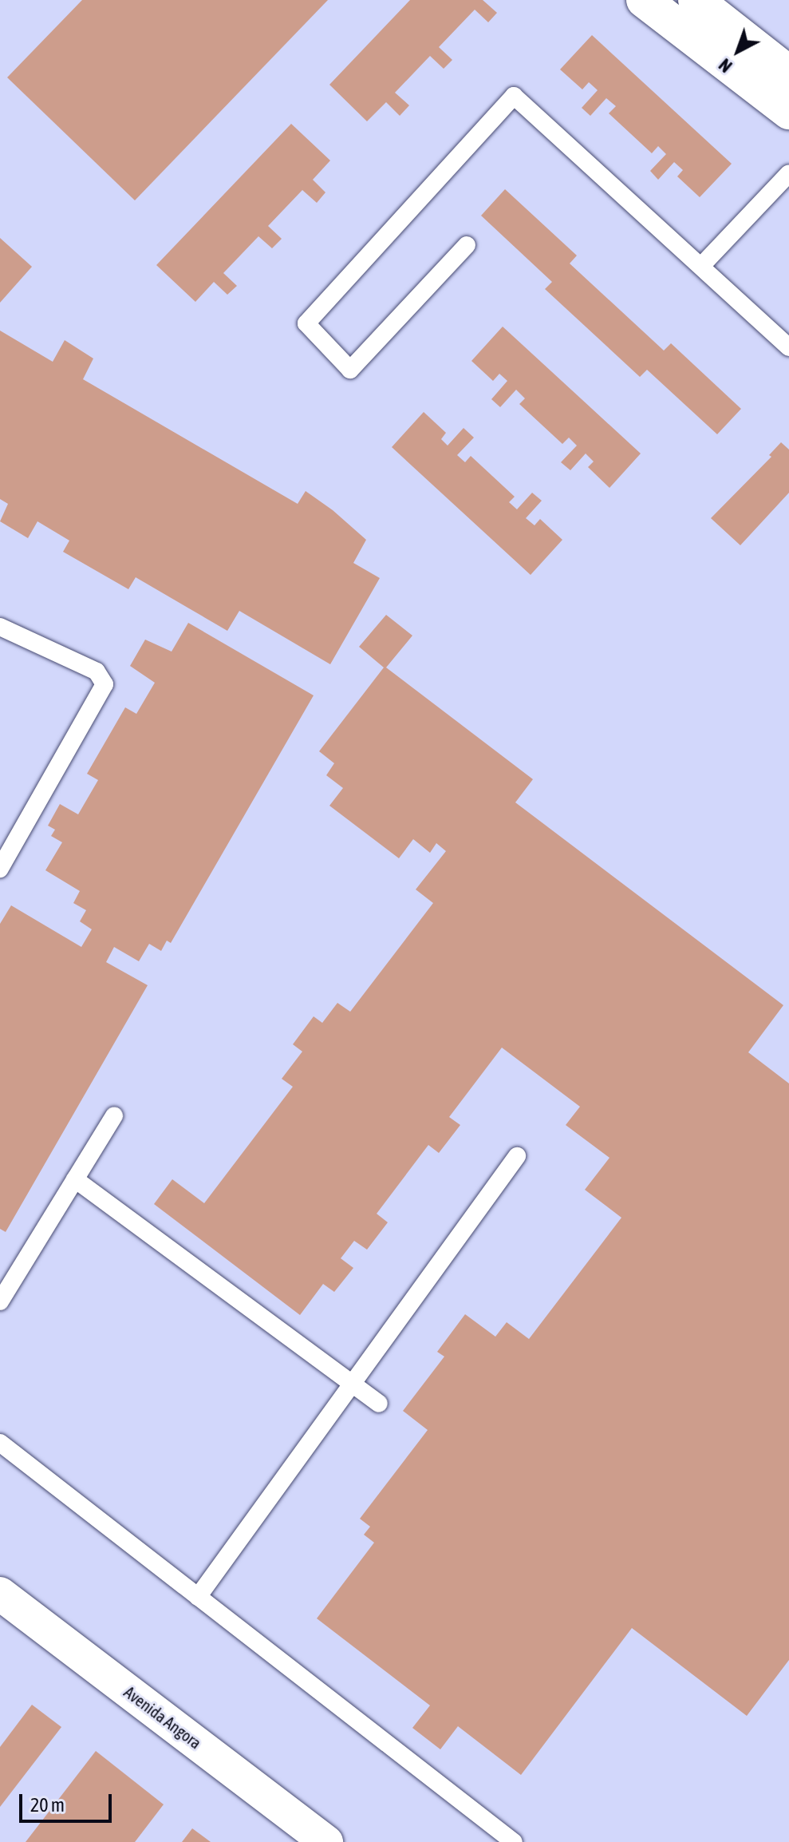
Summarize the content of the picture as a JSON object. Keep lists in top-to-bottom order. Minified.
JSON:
{"streets":{"street":["Avenida Angora"]},"scale_bar":"20 m","north":"bottom left"}
